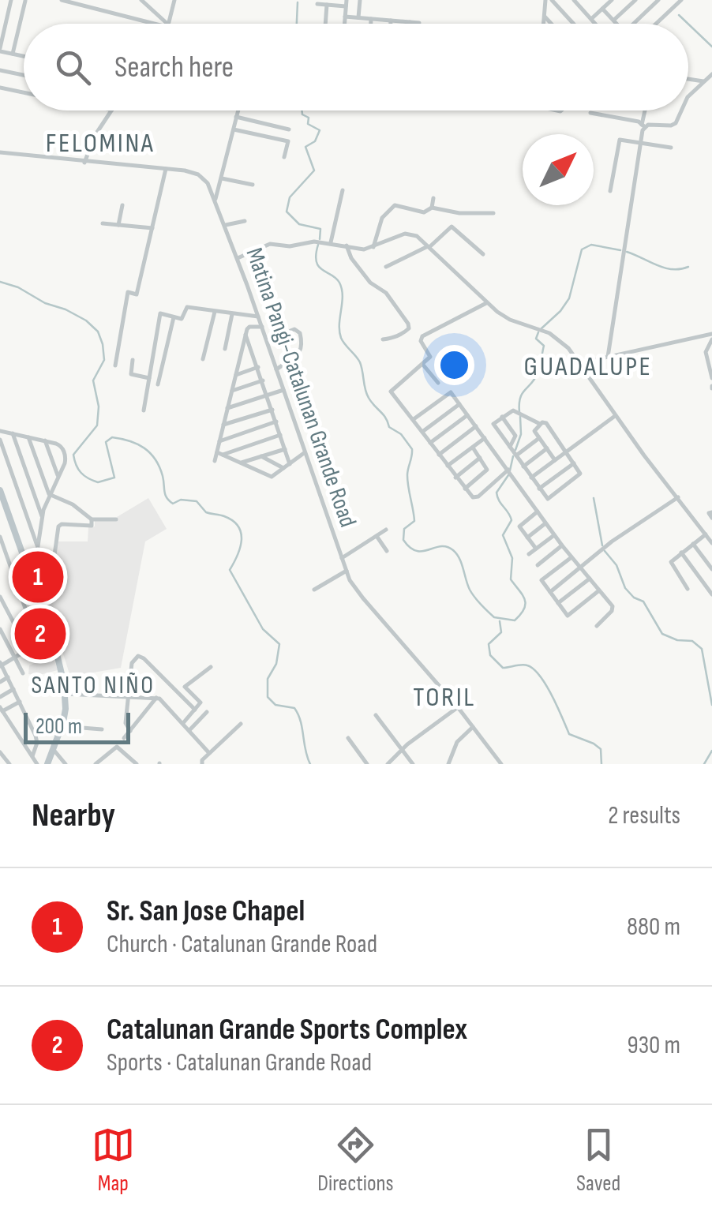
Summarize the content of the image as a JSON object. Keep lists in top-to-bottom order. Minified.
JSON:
{"streets":{"street":["Matina Pangi-Catalunan Grande Road"]},"districts":["FELOMINA","GUADALUPE","SANTO NIÑO","TORIL"],"scale_bar":"200 m","north":"top right","page":{"search":"Search here","pins":["1","2"],"scale":"200 m","heading":["Nearby","2 results"],"list":[{"mark":"1","name":"Sr. San Jose Chapel","note":"Church · Catalunan Grande Road","value":"880 m"},{"mark":"2","name":"Catalunan Grande Sports Complex","note":"Sports · Catalunan Grande Road","value":"930 m"}],"nav":["Map","Directions","Saved"]}}
